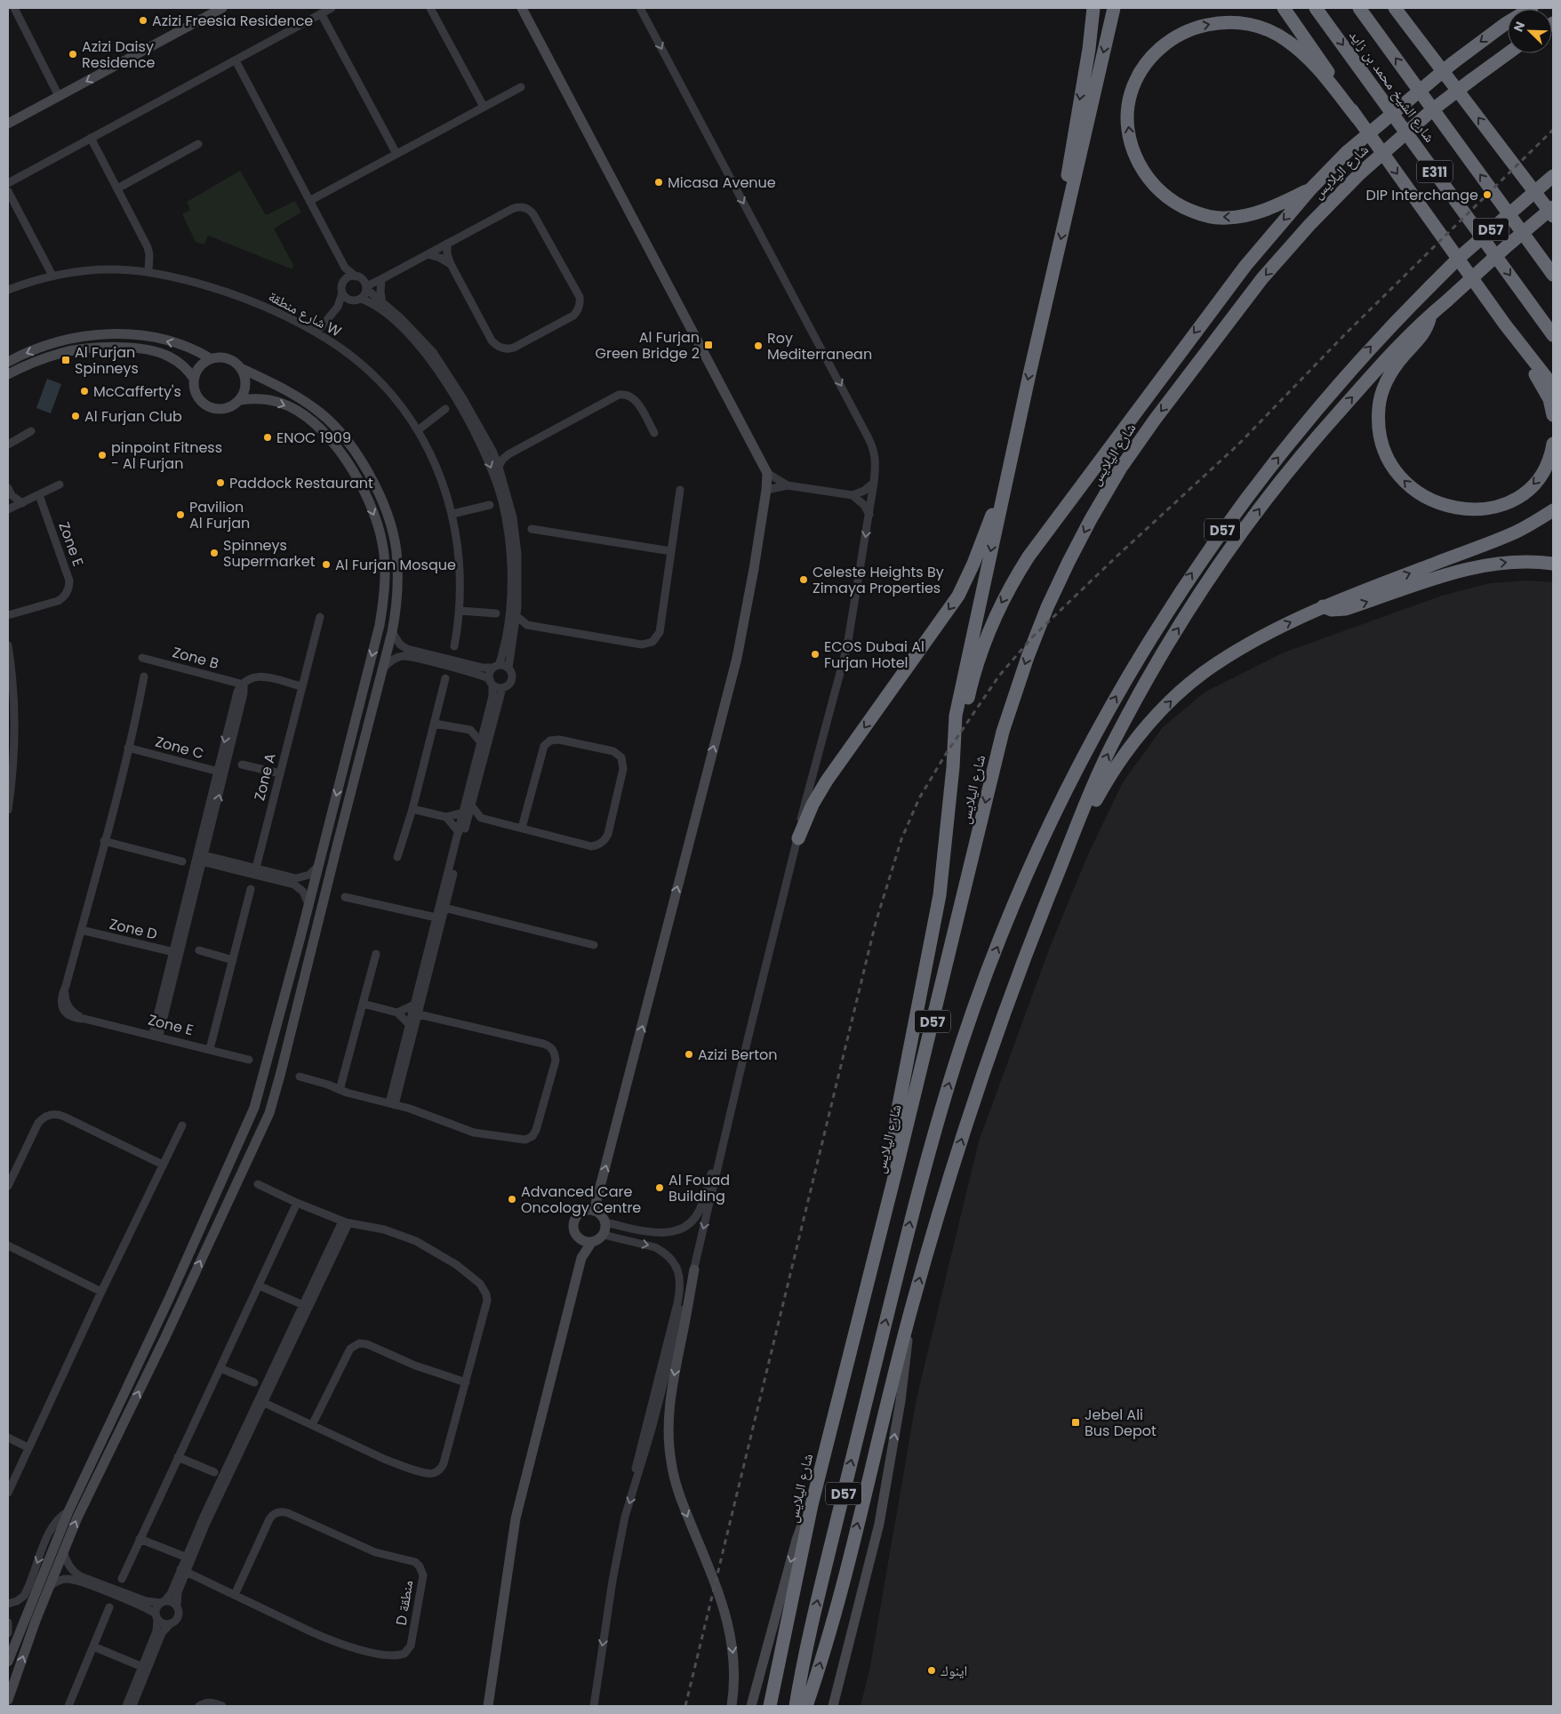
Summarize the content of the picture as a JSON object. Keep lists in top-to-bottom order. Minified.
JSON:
{"streets":{"highway":["شارع الشيخ محمد بن زايد","شارع اليلايس","E311","D57"],"street":["شارع منطقة W","Zone E","Zone B","Zone C","Zone A","Zone D","D منطقة"]},"crossings":[["Zone E","Zone D"]],"places":{"other":["Azizi Freesia Residence","Azizi Daisy Residence","Micasa Avenue","DIP Interchange","Roy Mediterranean","McCafferty's","Al Furjan Club","ENOC 1909","pinpoint Fitness - Al Furjan","Paddock Restaurant","Pavilion Al Furjan","Spinneys Supermarket","Al Furjan Mosque","Celeste Heights By Zimaya Properties","ECOS Dubai Al Furjan Hotel","Azizi Berton","Al Fouad Building","Advanced Care Oncology Centre","اينوك"],"transit":["Al Furjan Green Bridge 2","Al Furjan Spinneys","Jebel Ali Bus Depot"]},"north":"top left"}
